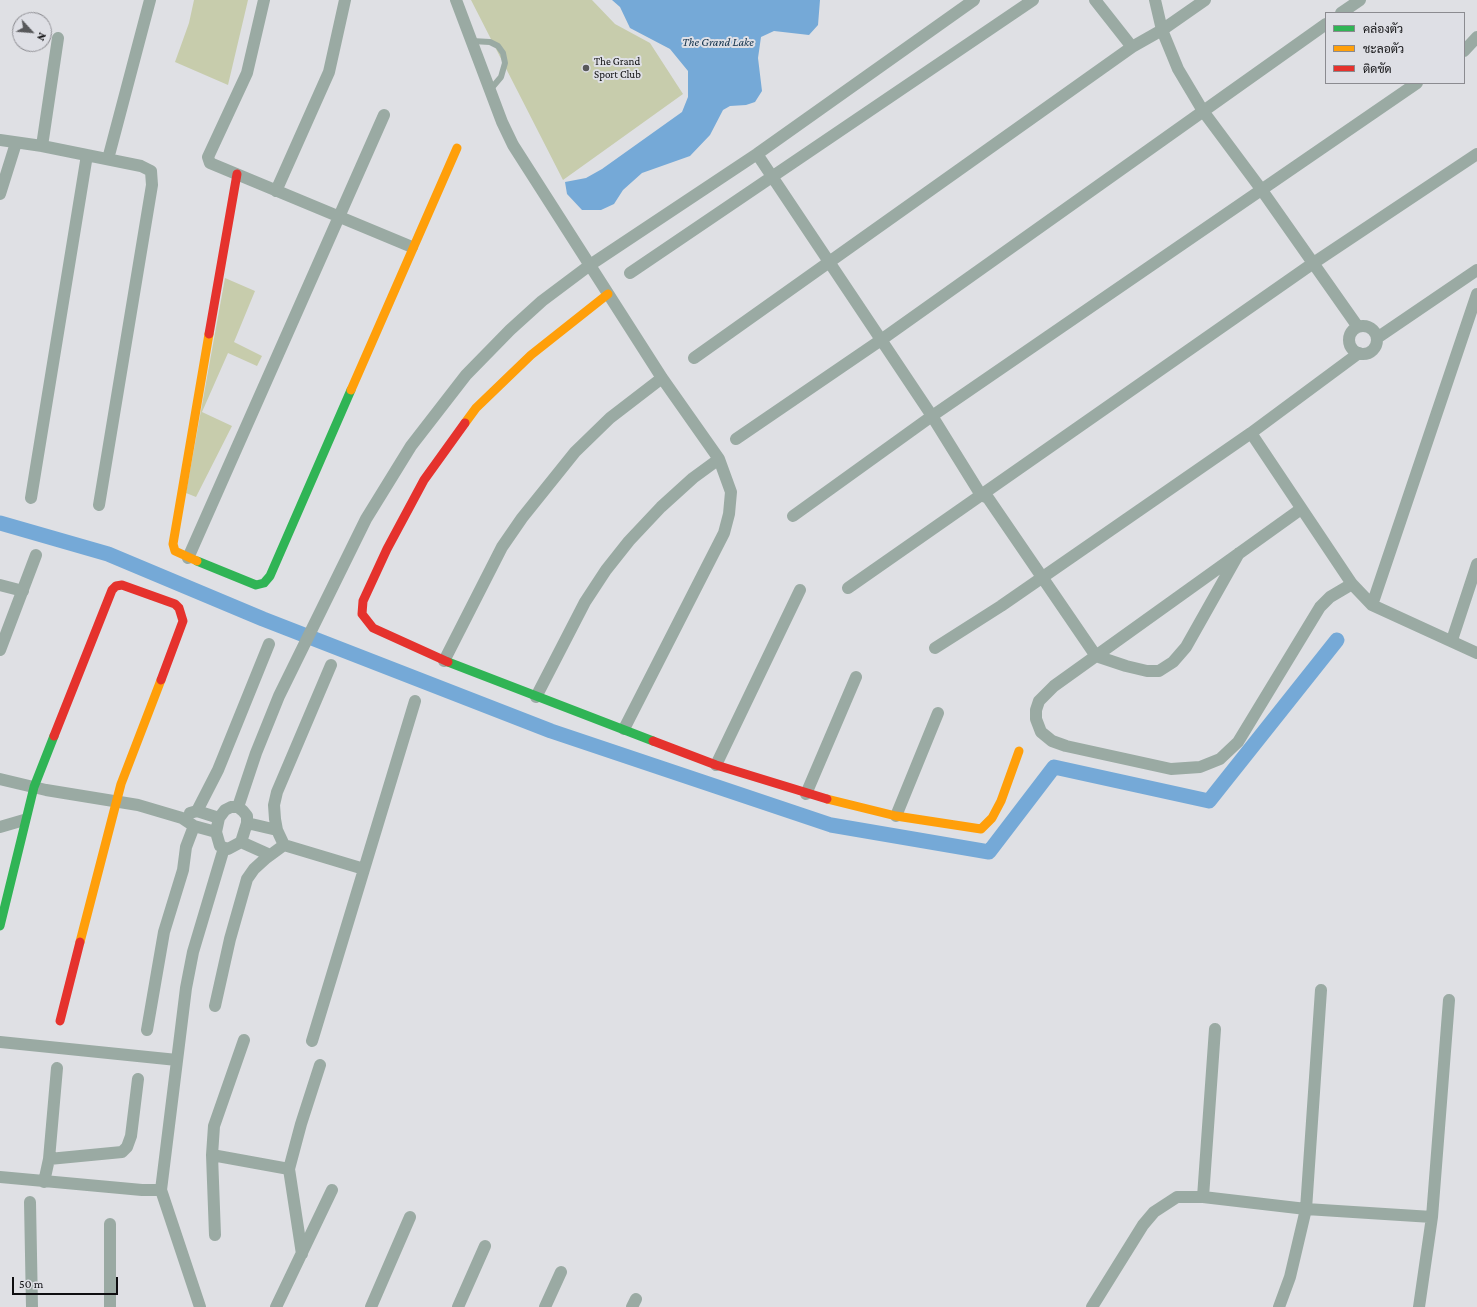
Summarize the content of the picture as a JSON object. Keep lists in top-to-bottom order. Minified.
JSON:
{"water":["The Grand Lake"],"places":["The Grand Sport Club"],"legend":["คล่องตัว","ชะลอตัว","ติดขัด"],"scale_bar":"50 m","north":"bottom right"}
